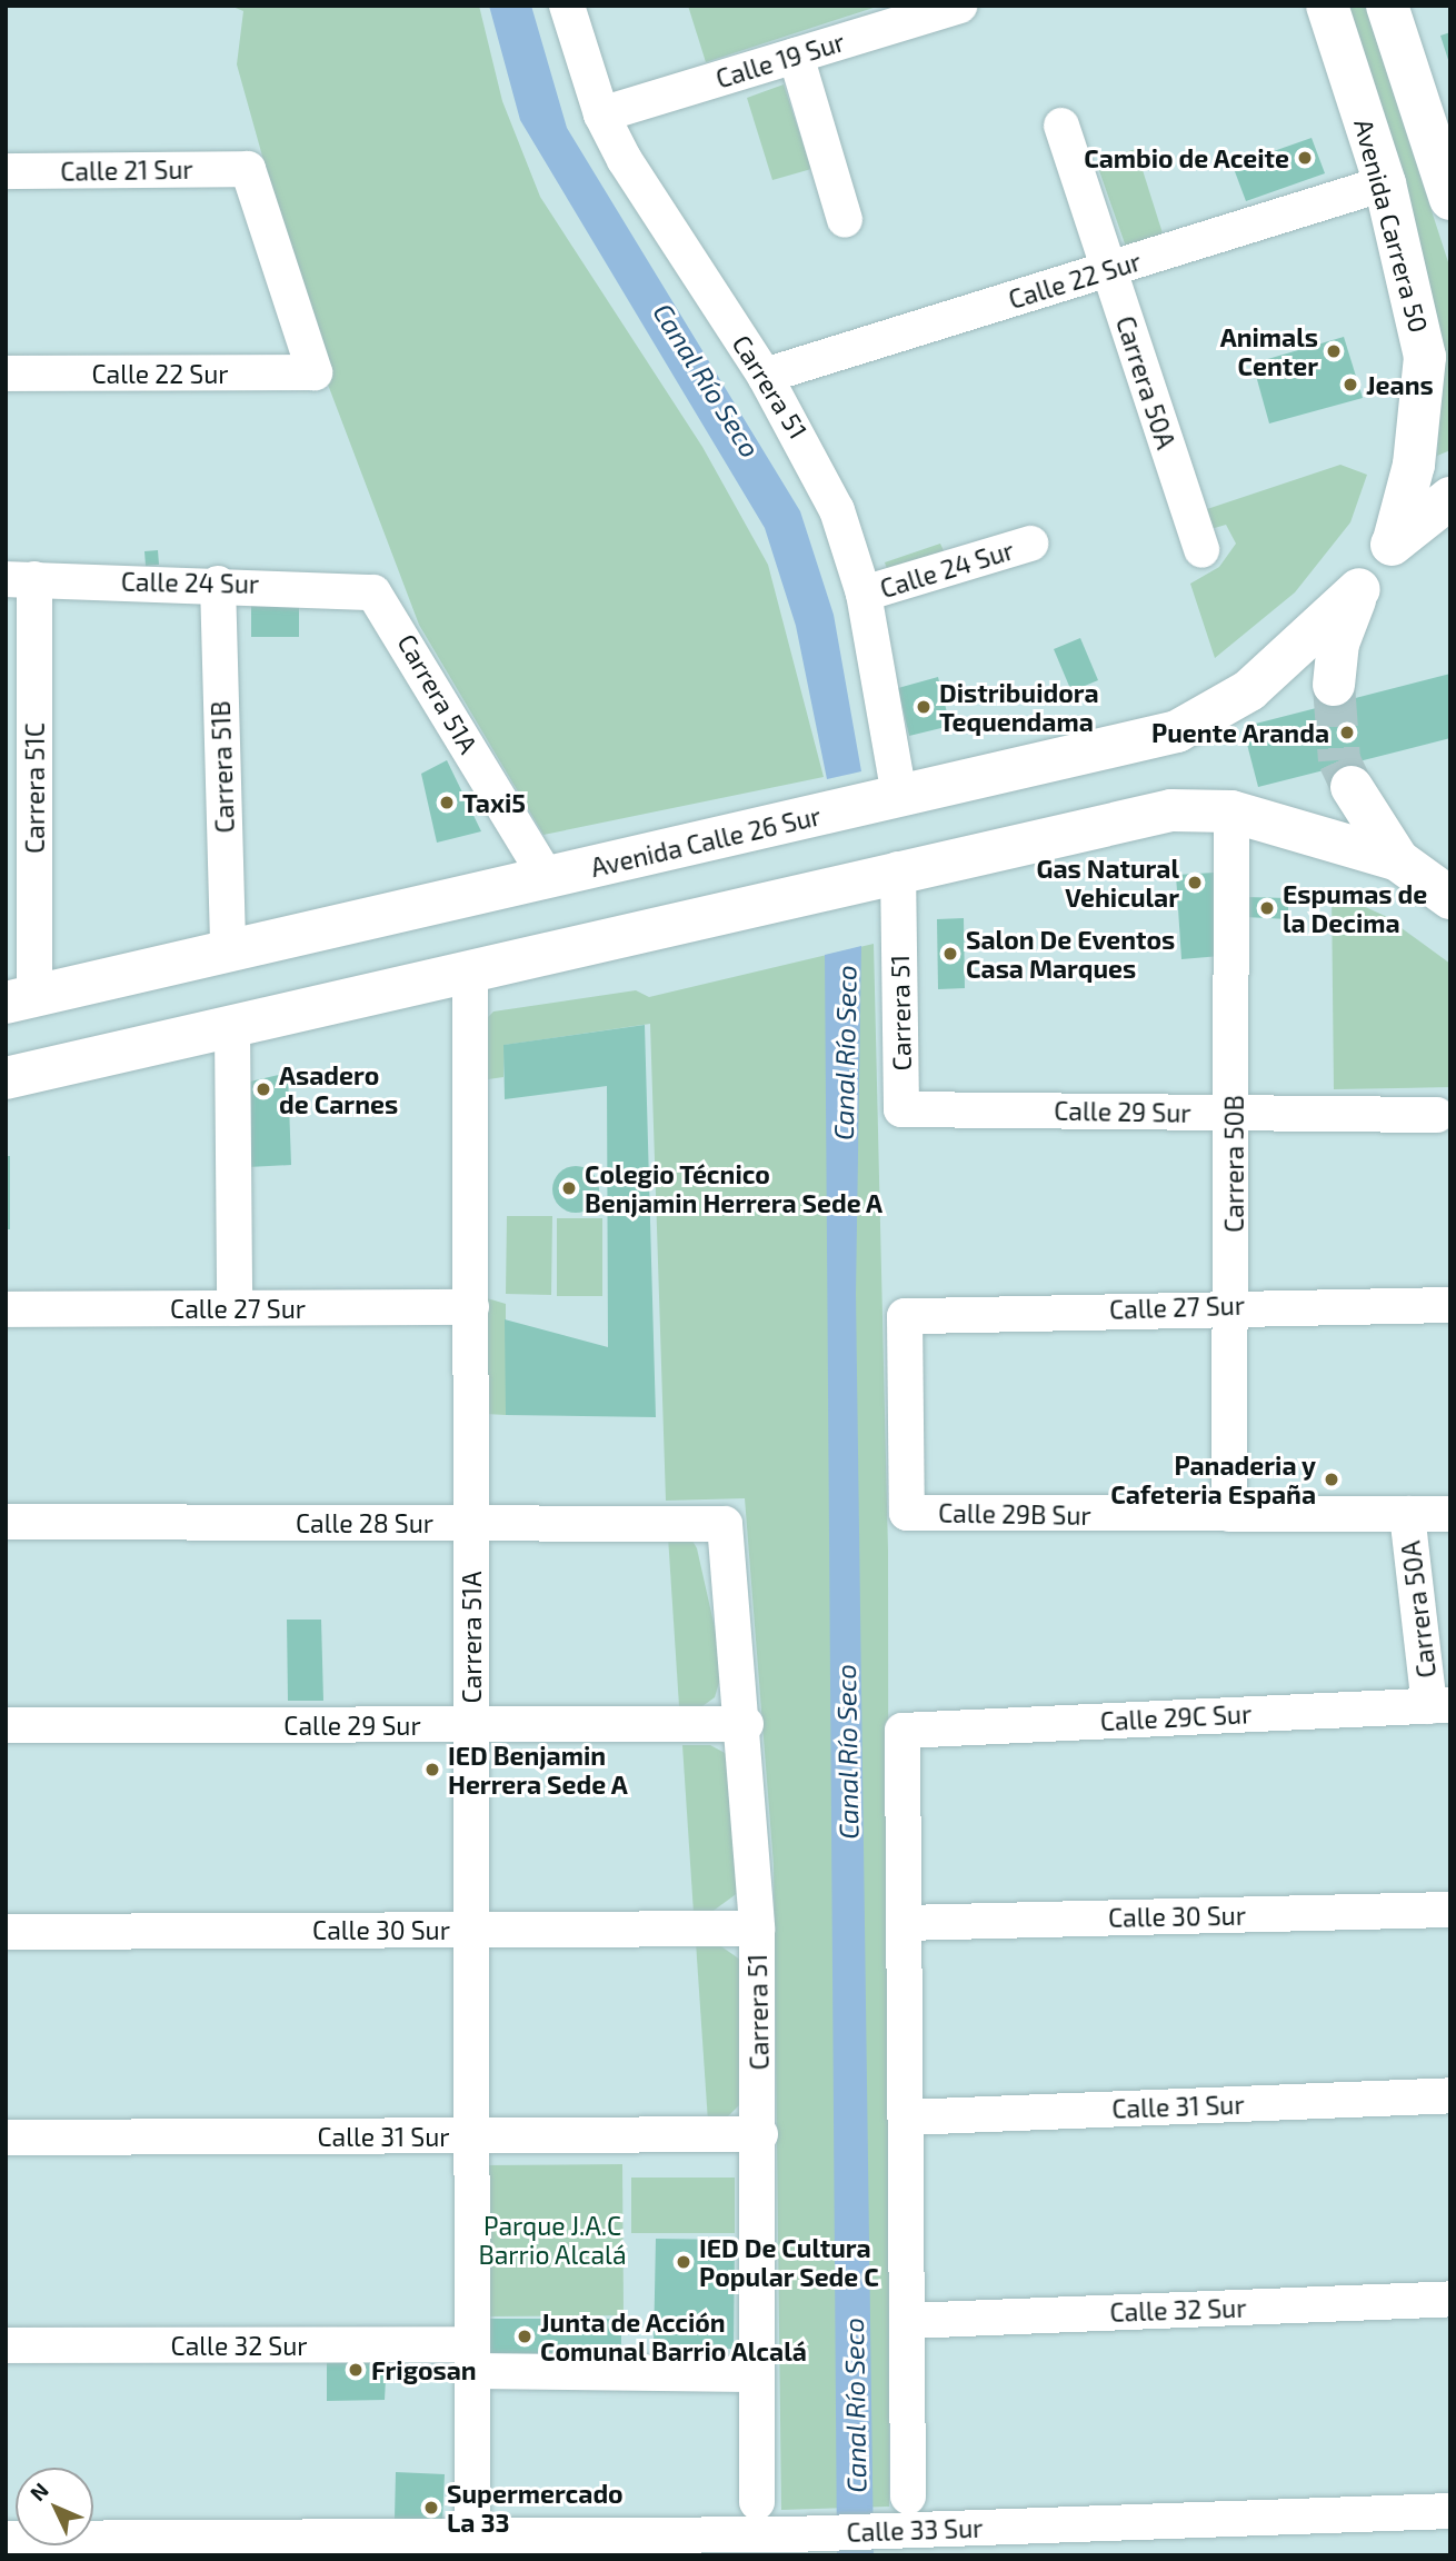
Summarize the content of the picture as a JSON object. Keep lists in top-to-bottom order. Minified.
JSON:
{"streets":{"main road":["Avenida Carrera 50","Avenida Calle 26 Sur"],"street":["Calle 19 Sur","Calle 21 Sur","Calle 22 Sur","Carrera 50A","Carrera 51","Calle 24 Sur","Carrera 51A","Carrera 51B","Carrera 51C","Calle 29 Sur","Carrera 50B","Calle 27 Sur","Calle 29B Sur","Calle 28 Sur","Calle 29C Sur","Calle 30 Sur","Calle 31 Sur","Calle 32 Sur","Calle 33 Sur"]},"crossings":[["Calle 19 Sur","Carrera 51"],["Calle 21 Sur","Calle 22 Sur"],["Avenida Carrera 50","Calle 22 Sur"],["Calle 22 Sur","Carrera 50A"],["Calle 22 Sur","Carrera 51"],["Carrera 50A","Calle 29B Sur"],["Carrera 50A","Calle 29C Sur"],["Carrera 51","Calle 24 Sur"],["Carrera 51","Avenida Calle 26 Sur"],["Carrera 51","Calle 29 Sur"],["Carrera 51","Calle 28 Sur"],["Carrera 51","Calle 30 Sur"],["Carrera 51","Calle 31 Sur"],["Carrera 51","Calle 32 Sur"],["Calle 24 Sur","Carrera 51A"],["Calle 24 Sur","Carrera 51B"],["Calle 24 Sur","Carrera 51C"],["Carrera 51A","Avenida Calle 26 Sur"],["Carrera 51A","Calle 29 Sur"],["Carrera 51A","Calle 27 Sur"],["Carrera 51A","Calle 28 Sur"],["Carrera 51A","Calle 30 Sur"],["Carrera 51A","Calle 31 Sur"],["Carrera 51A","Calle 32 Sur"],["Carrera 51A","Calle 33 Sur"],["Carrera 51B","Avenida Calle 26 Sur"],["Carrera 51C","Avenida Calle 26 Sur"],["Calle 29 Sur","Carrera 50B"],["Carrera 50B","Calle 27 Sur"],["Carrera 50B","Calle 29B Sur"],["Calle 27 Sur","Calle 29B Sur"],["Calle 29C Sur","Calle 30 Sur"]],"water":["Canal Río Seco"],"parks":["Parque J.A.C Barrio Alcalá"],"places":["Cambio de Aceite","Animals Center","Jeans","Distribuidora Tequendama","Puente Aranda","Taxi5","Gas Natural Vehicular","Espumas de la Decima","Salon De Eventos Casa Marques","Asadero de Carnes","Colegio Técnico Benjamin Herrera Sede A","Panaderia y Cafeteria España","IED Benjamin Herrera Sede A","IED De Cultura Popular Sede C","Junta de Acción Comunal Barrio Alcalá","Frigosan","Supermercado La 33"],"north":"top left"}
